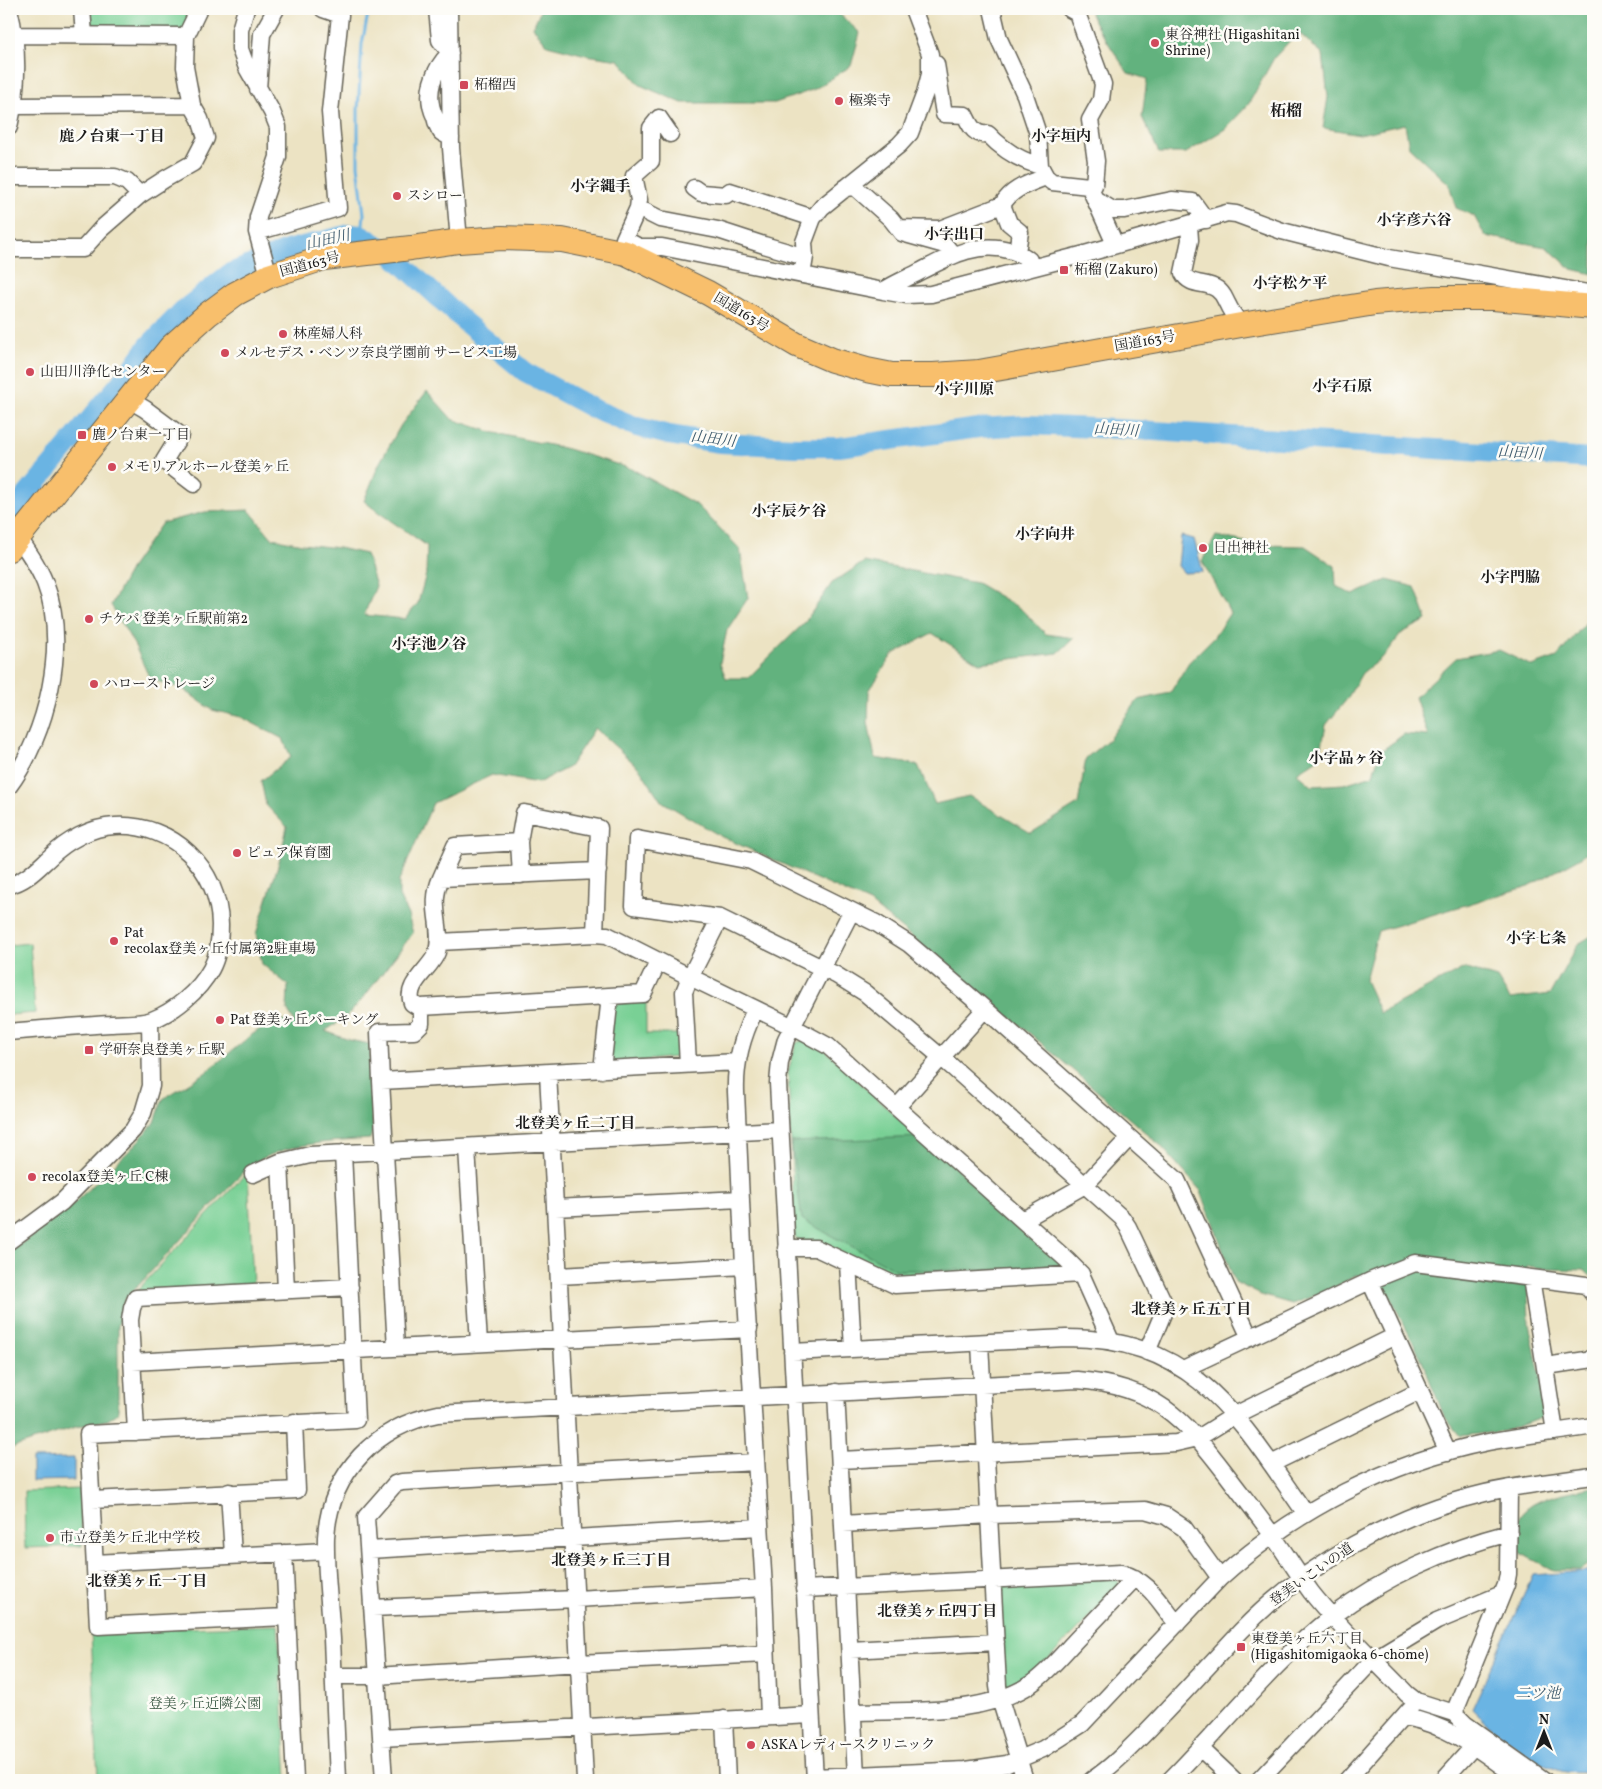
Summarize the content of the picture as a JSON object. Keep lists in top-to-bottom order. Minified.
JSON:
{"streets":{"highway":["国道163号"],"street":["登美いこいの道"]},"districts":["柘榴","鹿ノ台東一丁目","小字垣内","小字縄手","小字彦六谷","小字出口","小字松ケ平","小字石原","小字川原","小字辰ケ谷","小字向井","小字門脇","小字池ノ谷","小字品ヶ谷","小字七条","北登美ヶ丘二丁目","北登美ヶ丘五丁目","北登美ヶ丘三丁目","北登美ヶ丘一丁目","北登美ヶ丘四丁目"],"water":["山田川","二ツ池"],"parks":["登美ヶ丘近隣公園"],"places":{"other":["東谷神社 (Higashitani Shrine)","極楽寺","スシロー","林産婦人科","メルセデス・ベンツ奈良学園前 サービス工場","山田川浄化センター","メモリアルホール登美ヶ丘","日出神社","チケパ 登美ヶ丘駅前第2","ハローストレージ","ピュア保育園","Pat recolax登美ヶ丘付属第2駐車場","Pat 登美ヶ丘パーキング","recolax登美ヶ丘 C棟","市立登美ケ丘北中学校","ASKAレディースクリニック"],"transit":["柘榴西","柘榴 (Zakuro)","鹿ノ台東一丁目","学研奈良登美ヶ丘駅","東登美ヶ丘六丁目 (Higashitomigaoka 6-chōme)"]},"north":"top"}
